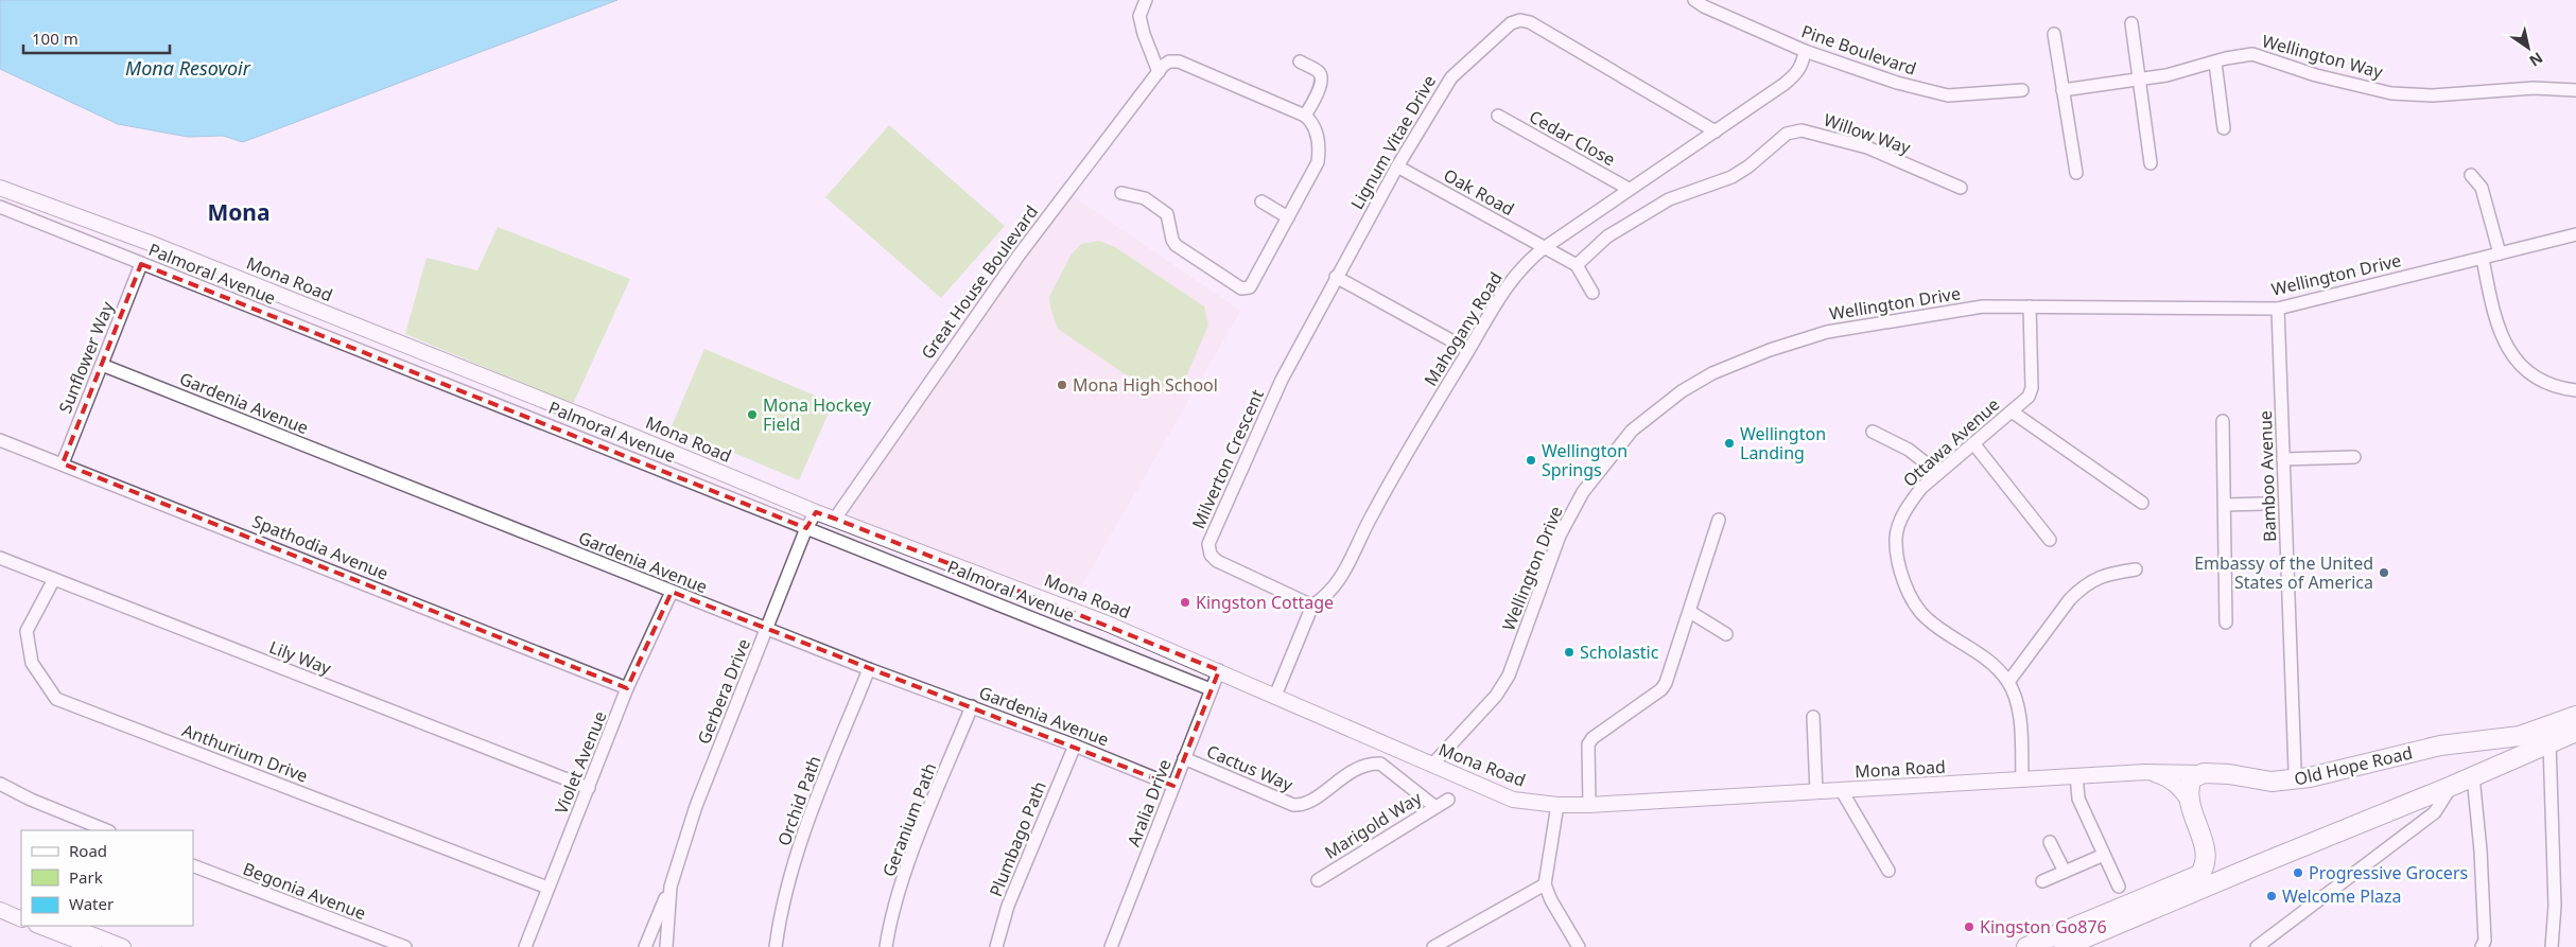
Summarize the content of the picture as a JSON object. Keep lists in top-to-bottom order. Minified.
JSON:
{"streets":{"main road":["Old Hope Road"],"street":["Pine Boulevard","Wellington Way","Willow Way","Cedar Close","Lignum Vitae Drive","Oak Road","Palmoral Avenue","Wellington Drive","Mona Road","Great House Boulevard","Mahogany Road","Sunflower Way","Gardenia Avenue","Ottawa Avenue","Milverton Crescent","Bamboo Avenue","Spathodia Avenue","Lily Way","Gerbera Drive","Anthurium Drive","Violet Avenue","Cactus Way","Orchid Path","Aralia Drive","Geranium Path","Marigold Way","Plumbago Path","Begonia Avenue"]},"crossings":[["Pine Boulevard","Mahogany Road"],["Cedar Close","Mahogany Road"],["Lignum Vitae Drive","Oak Road"],["Lignum Vitae Drive","Mahogany Road"],["Lignum Vitae Drive","Milverton Crescent"],["Oak Road","Mahogany Road"],["Palmoral Avenue","Sunflower Way"],["Palmoral Avenue","Gerbera Drive"],["Palmoral Avenue","Aralia Drive"],["Wellington Drive","Mona Road"],["Wellington Drive","Ottawa Avenue"],["Wellington Drive","Bamboo Avenue"],["Mona Road","Great House Boulevard"],["Mona Road","Ottawa Avenue"],["Mona Road","Gerbera Drive"],["Mona Road","Old Hope Road"],["Mona Road","Aralia Drive"],["Mahogany Road","Milverton Crescent"],["Sunflower Way","Gardenia Avenue"],["Sunflower Way","Spathodia Avenue"],["Gardenia Avenue","Gerbera Drive"],["Gardenia Avenue","Violet Avenue"],["Gardenia Avenue","Orchid Path"],["Gardenia Avenue","Aralia Drive"],["Gardenia Avenue","Geranium Path"],["Gardenia Avenue","Plumbago Path"],["Spathodia Avenue","Violet Avenue"],["Lily Way","Anthurium Drive"],["Lily Way","Violet Avenue"],["Anthurium Drive","Violet Avenue"],["Cactus Way","Aralia Drive"],["Cactus Way","Marigold Way"]],"districts":["Mona"],"water":["Mona Resovoir"],"places":["Mona High School","Mona Hockey Field","Wellington Landing","Wellington Springs","Embassy of the United States of America","Kingston Cottage","Scholastic","Progressive Grocers","Welcome Plaza","Kingston Go876"],"legend":["Road","Park","Water"],"scale_bar":"100 m","north":"bottom right"}
